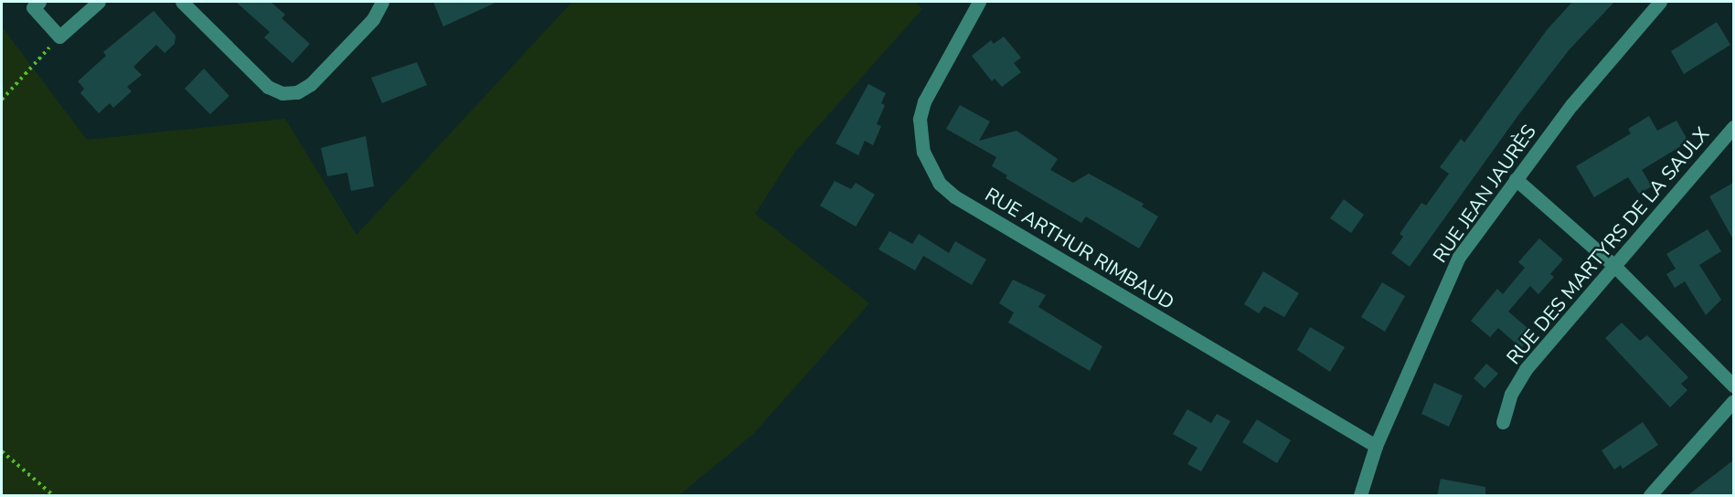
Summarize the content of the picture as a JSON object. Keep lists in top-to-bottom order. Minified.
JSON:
{"streets":{"street":["RUE JEAN JAURÈS","RUE DES MARTYRS DE LA SAULX","RUE ARTHUR RIMBAUD"]},"crossings":[["RUE JEAN JAURÈS","RUE ARTHUR RIMBAUD"]]}
